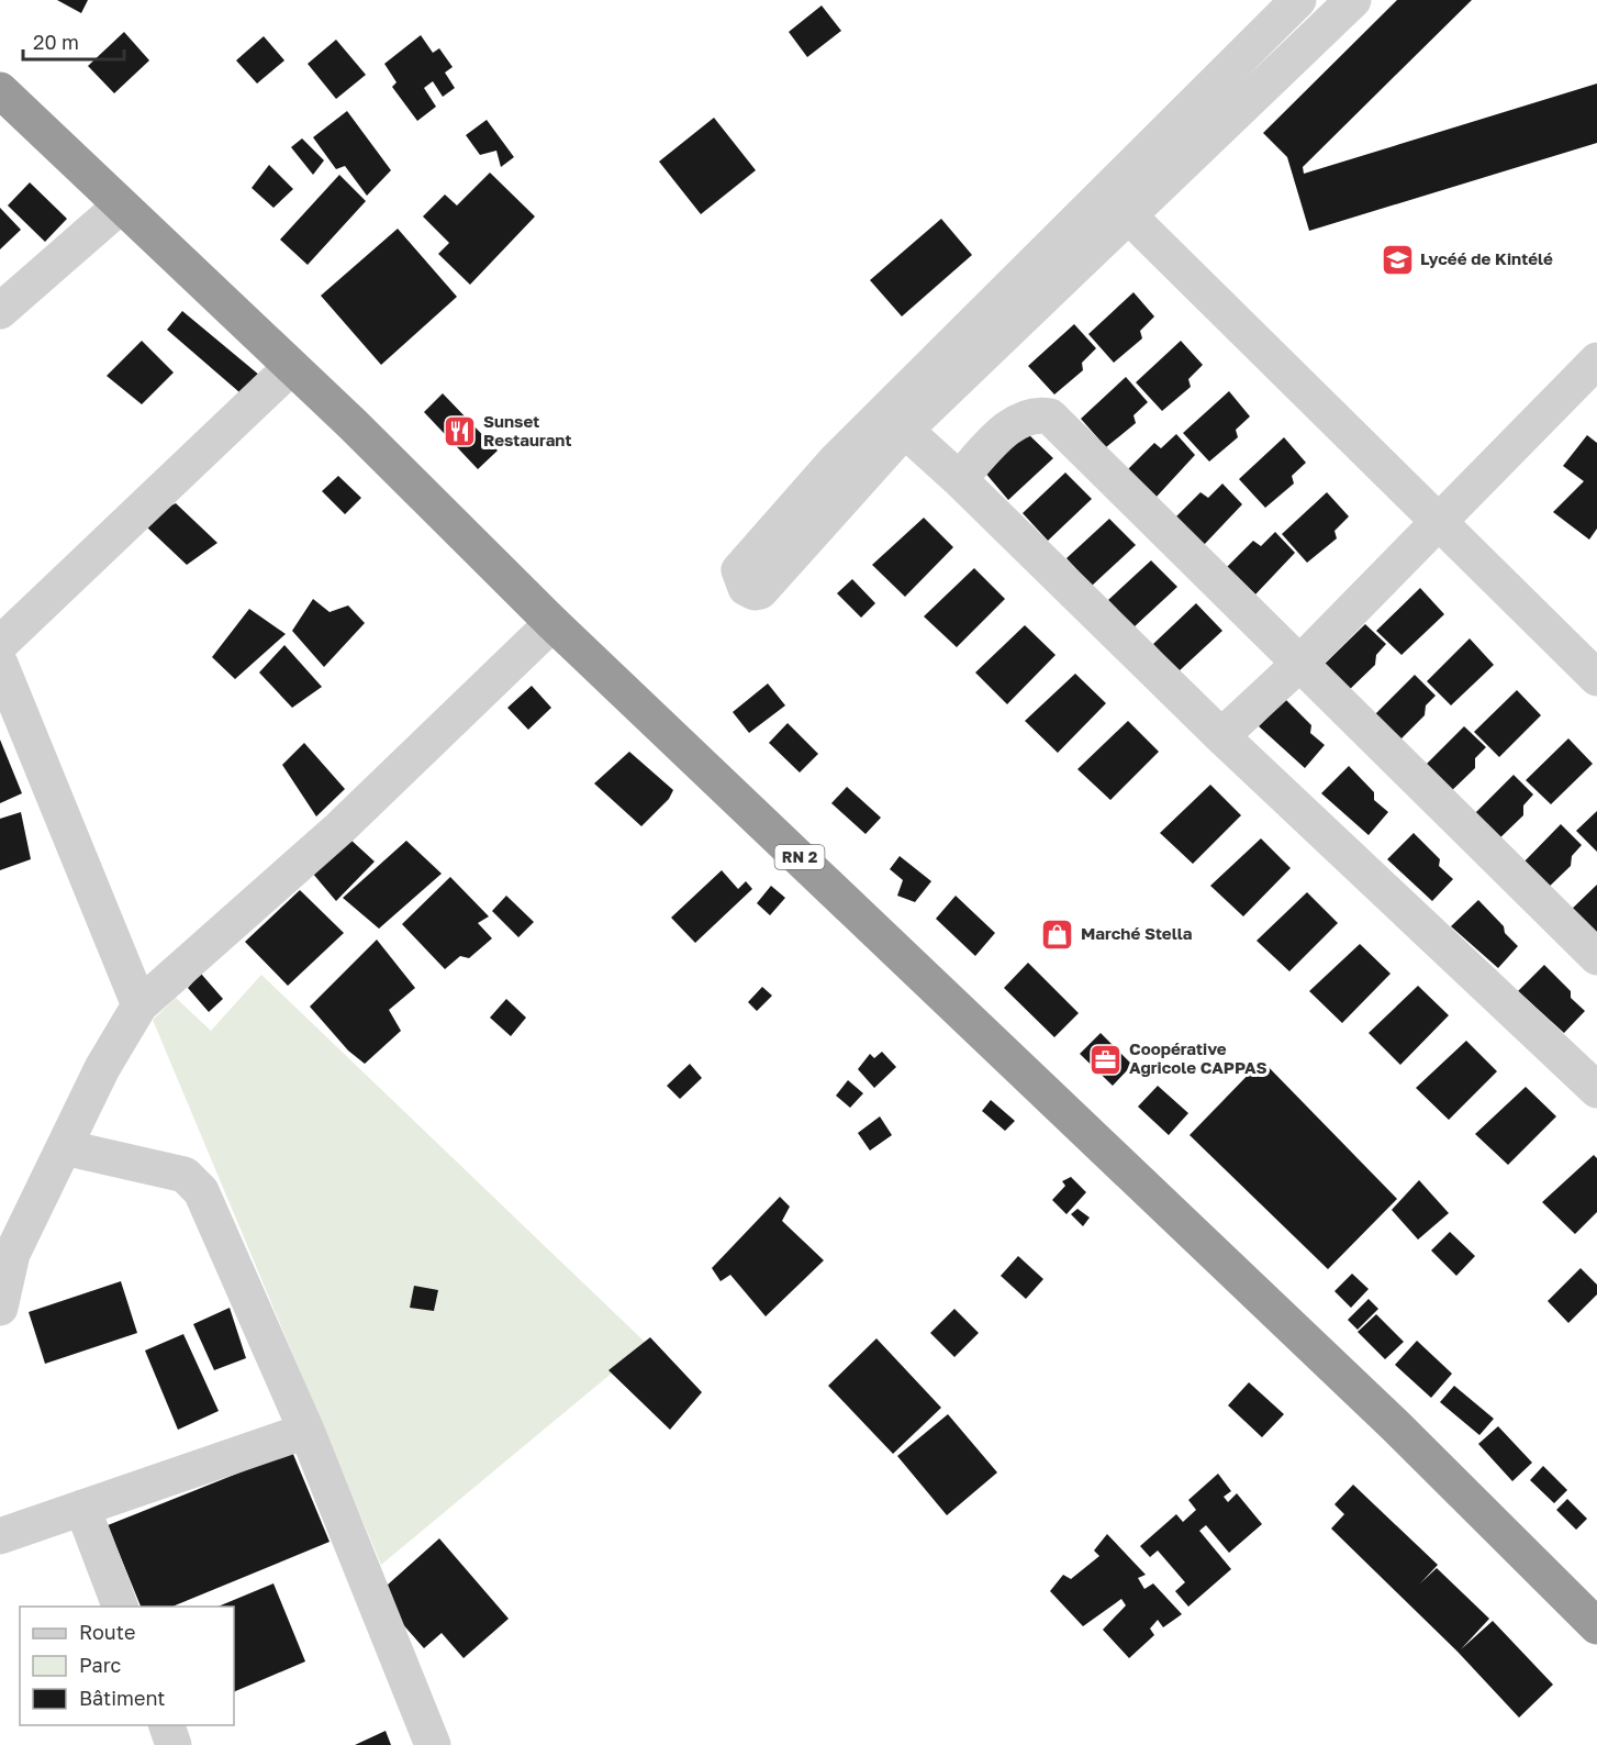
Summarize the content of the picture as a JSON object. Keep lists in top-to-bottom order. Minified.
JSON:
{"streets":{"highway":["RN 2"]},"places":{"school or university":["Lycéé de Kintélé"],"restaurant":["Sunset Restaurant"],"shop":["Marché Stella"],"office":["Coopérative Agricole CAPPAS"]},"legend":["Route","Parc","Bâtiment"],"scale_bar":"20 m"}
